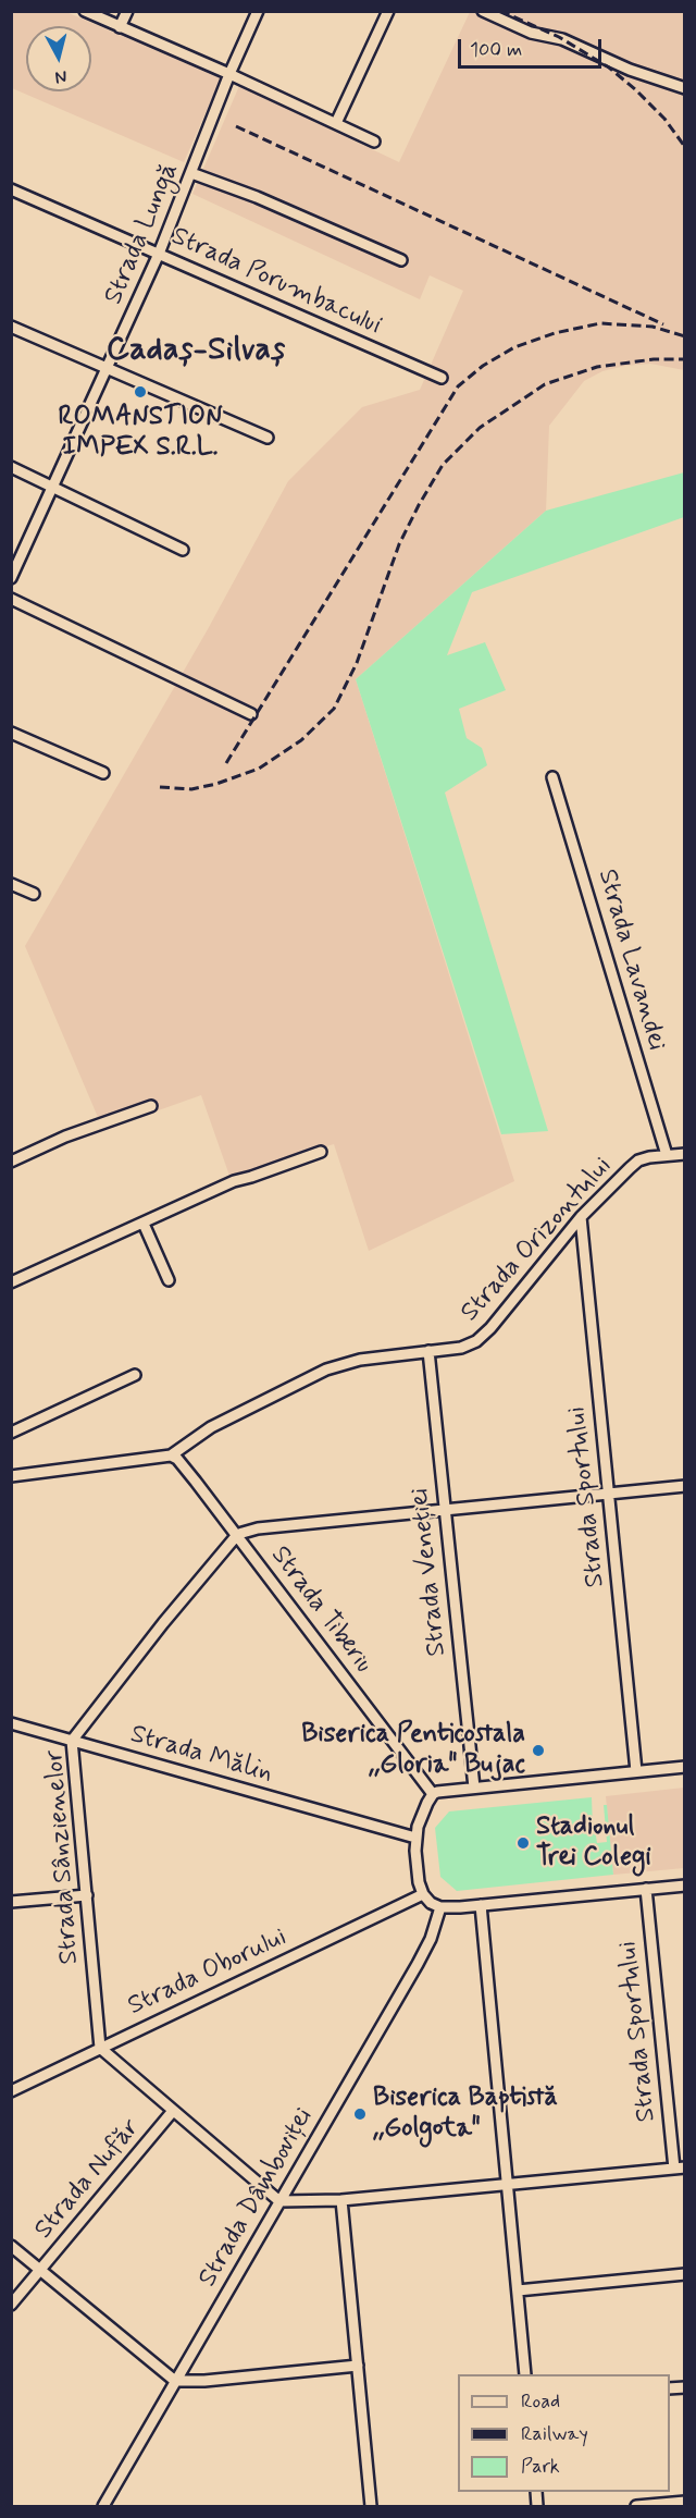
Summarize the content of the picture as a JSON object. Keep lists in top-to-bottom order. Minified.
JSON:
{"streets":{"street":["Strada Lungă","Strada Porumbacului","Strada Lavandei","Strada Orizontului","Strada Sportului","Strada Veneției","Strada Tiberiu","Strada Mălin","Strada Sânzienelor","Strada Oborului","Strada Nufăr","Strada Dâmboviței"]},"crossings":[["Strada Lungă","Strada Porumbacului"],["Strada Lavandei","Strada Orizontului"],["Strada Orizontului","Strada Sportului"],["Strada Orizontului","Strada Veneției"],["Strada Orizontului","Strada Tiberiu"],["Strada Tiberiu","Strada Sânzienelor"],["Strada Mălin","Strada Sânzienelor"],["Strada Sânzienelor","Strada Oborului"]],"districts":["Cadaș-Silvaș"],"places":["ROMANSTION IMPEX S.R.L.","Biserica Penticostala ,,Gloria\" Bujac","Stadionul Trei Colegi","Biserica Baptistă ,,Golgota\""],"legend":["Road","Railway","Park"],"scale_bar":"100 m","north":"bottom"}
